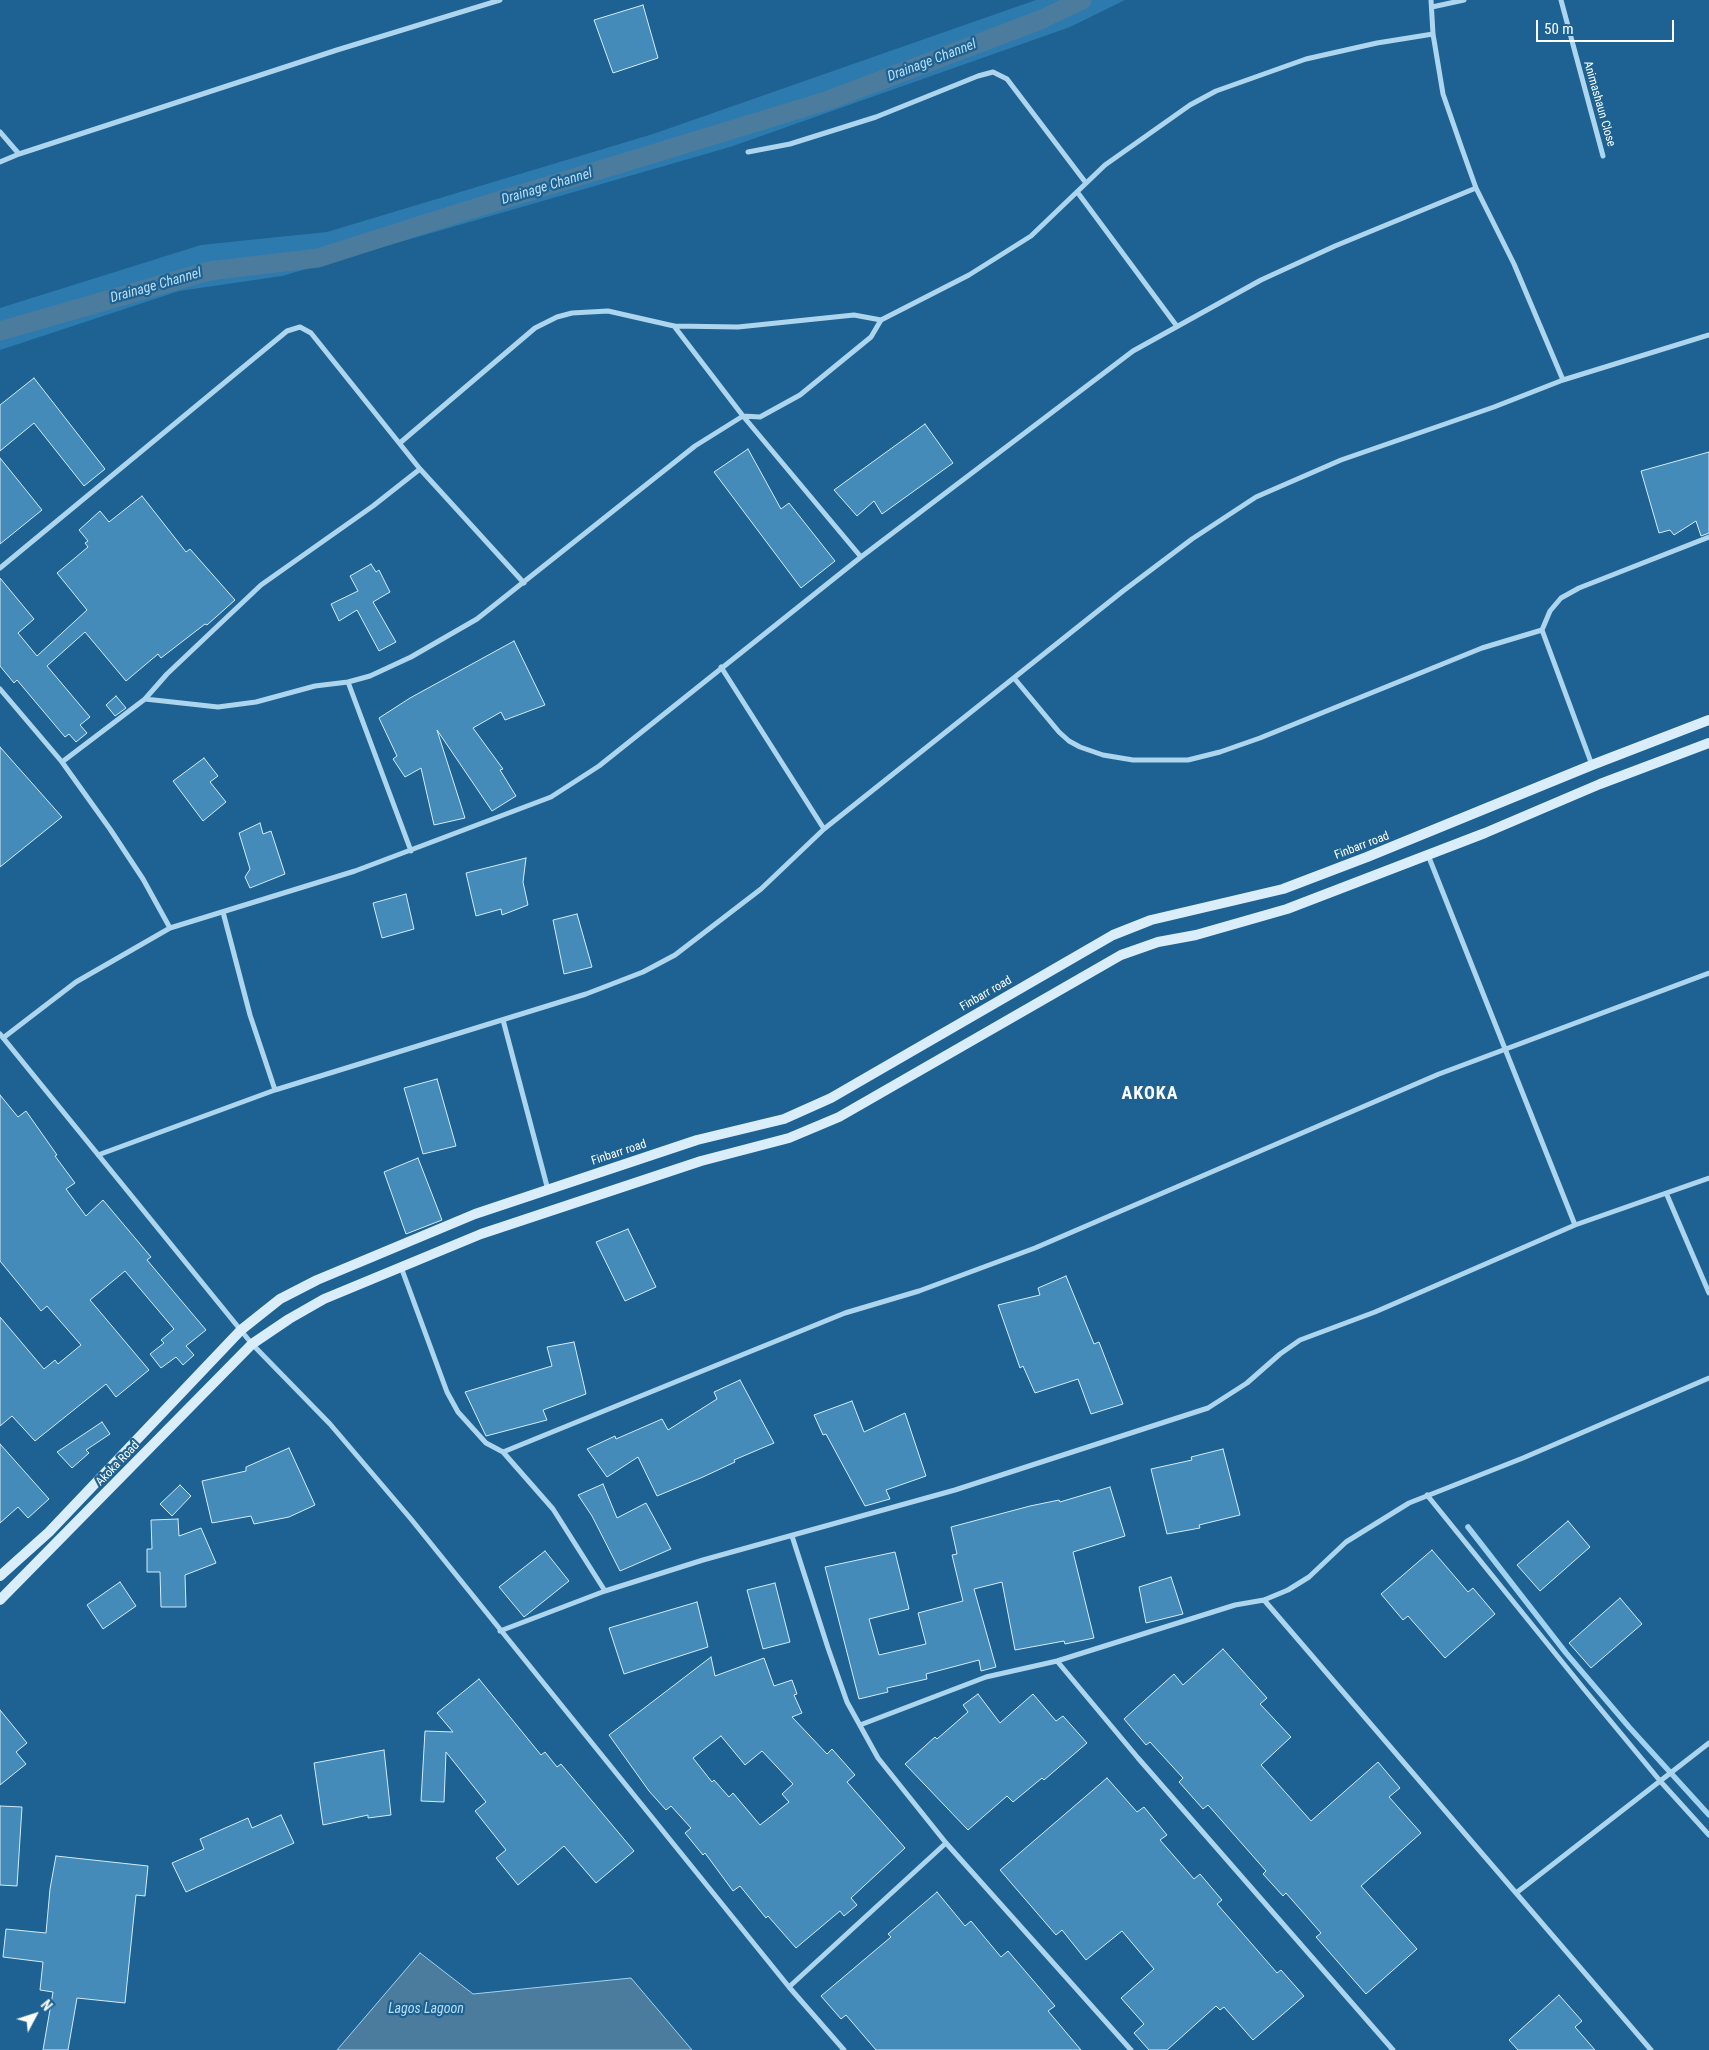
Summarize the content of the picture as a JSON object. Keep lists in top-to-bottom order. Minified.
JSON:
{"streets":{"main road":["Finbarr road","Akoka Road"],"street":["Animashaun Close"]},"districts":["AKOKA"],"water":["Drainage Channel","Lagos Lagoon"],"scale_bar":"50 m","north":"top right"}
